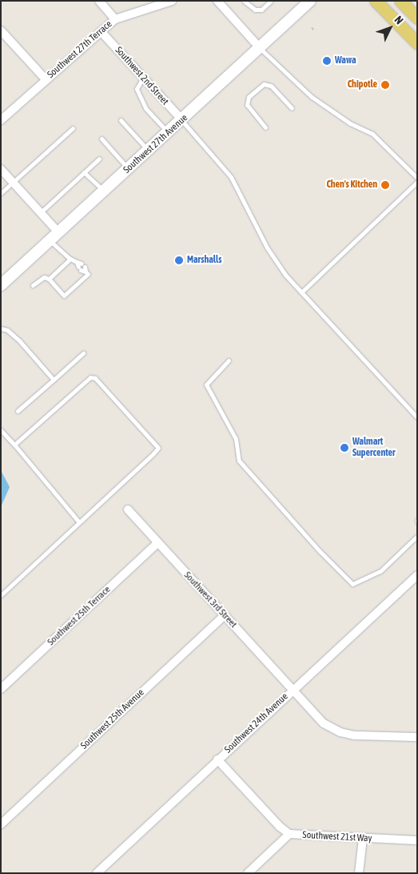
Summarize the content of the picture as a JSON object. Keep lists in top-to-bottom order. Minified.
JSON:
{"streets":{"street":["Southwest 27th Terrace","Southwest 2nd Street","Southwest 27th Avenue","Southwest 3rd Street","Southwest 25th Terrace","Southwest 25th Avenue","Southwest 24th Avenue","Southwest 21st Way"]},"crossings":[["Southwest 27th Terrace","Southwest 2nd Street"],["Southwest 2nd Street","Southwest 27th Avenue"],["Southwest 3rd Street","Southwest 25th Terrace"],["Southwest 3rd Street","Southwest 25th Avenue"],["Southwest 3rd Street","Southwest 24th Avenue"],["Southwest 24th Avenue","Southwest 21st Way"]],"places":["Wawa","Chipotle","Chen's Kitchen","Marshalls","Walmart Supercenter"],"north":"top right"}
